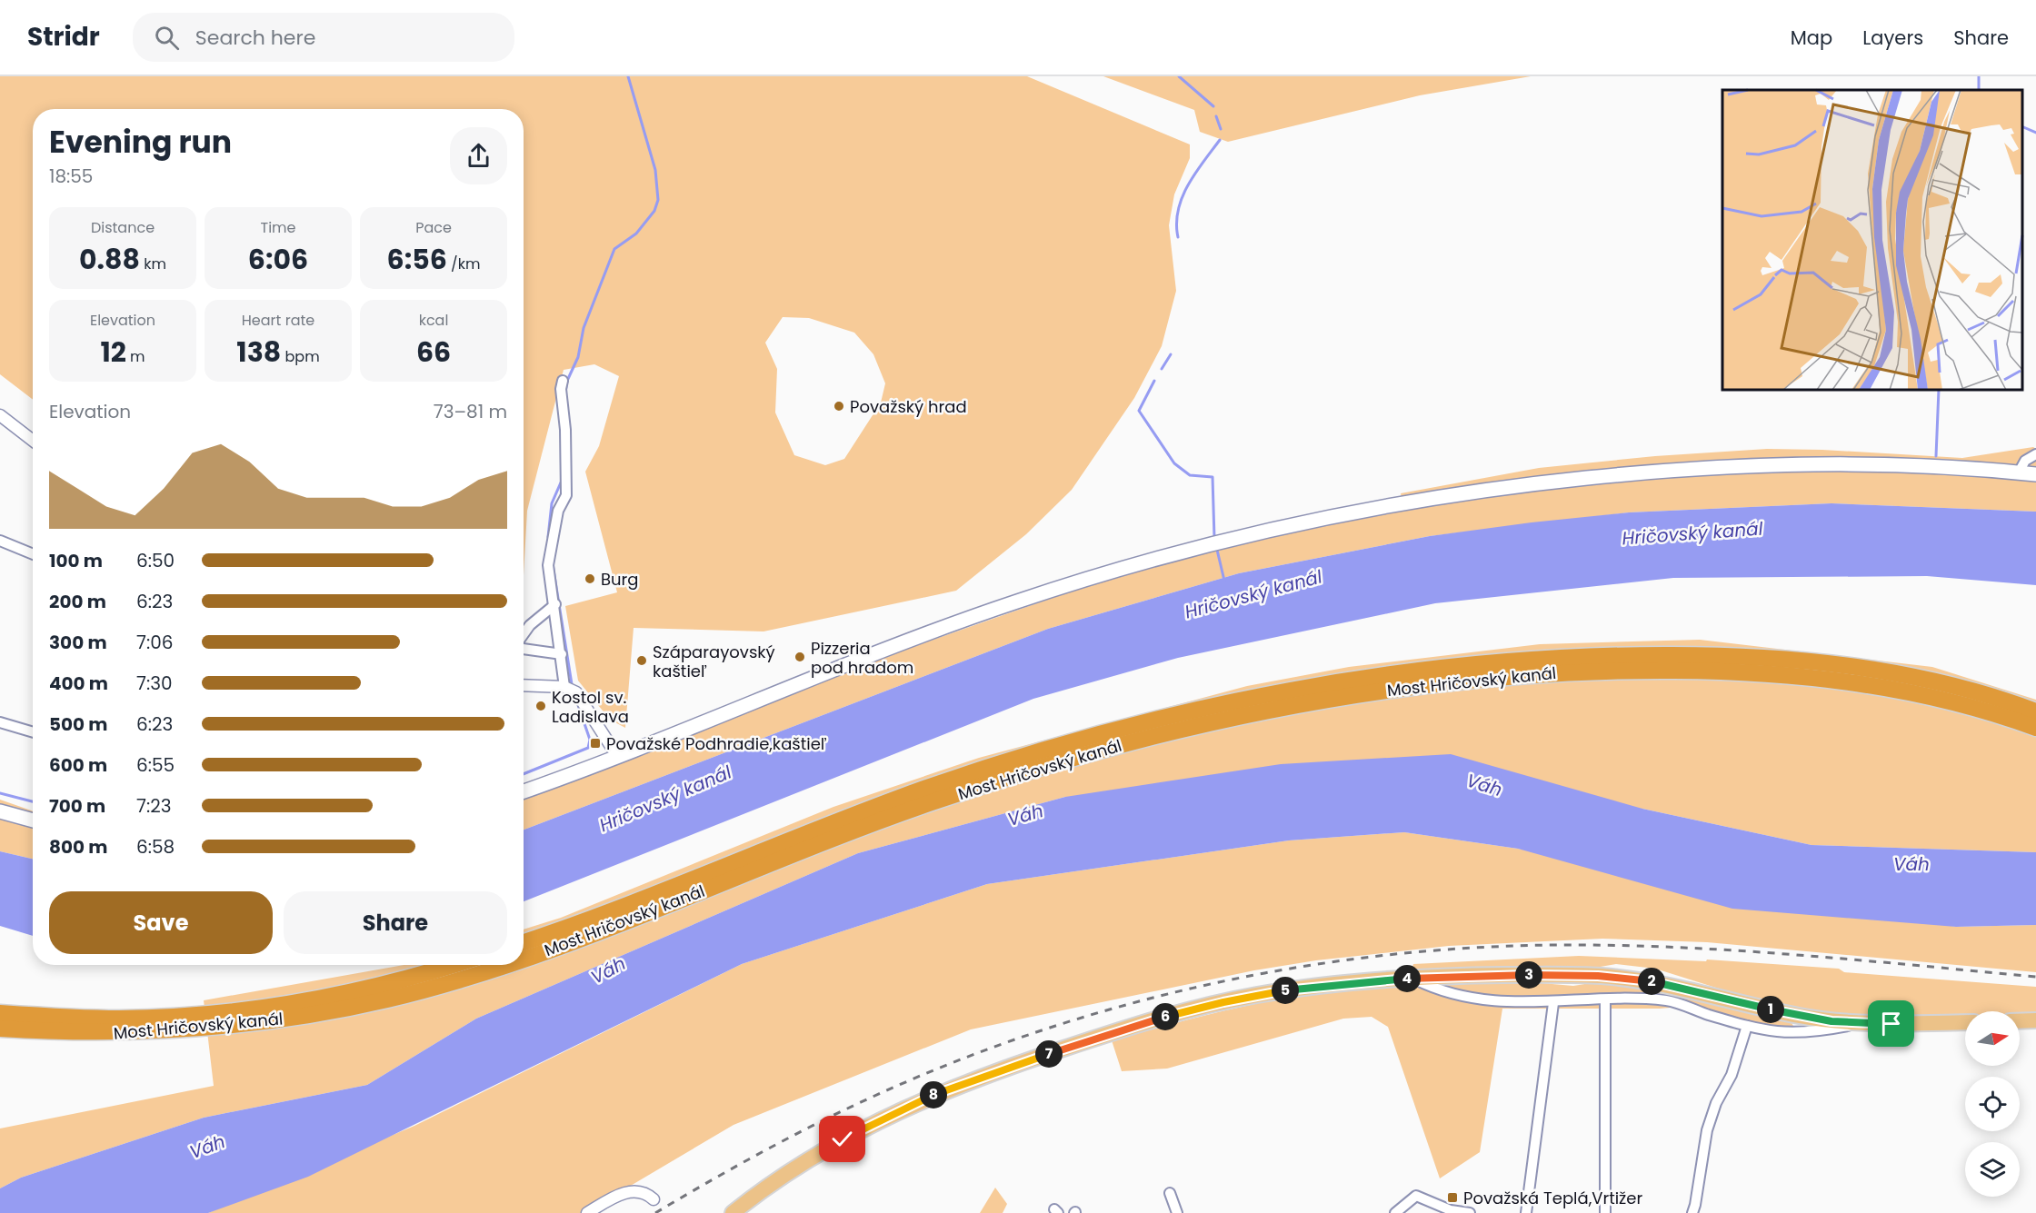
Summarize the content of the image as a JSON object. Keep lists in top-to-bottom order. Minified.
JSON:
{"streets":{"highway":["Most Hričovský kanál"]},"water":["Hričovský kanál","Váh"],"places":{"other":["Považský hrad","Burg","Pizzeria pod hradom","Száparayovský kaštieľ","Kostol sv. Ladislava"],"transit":["Považské Podhradie,kaštieľ","Považská Teplá,Vrtižer"]},"north":"right","page":{"header":"Stridr","search":"Search here","nav":["Map","Layers","Share"],"heading":["Evening run","18:55"],"stats":[["Distance","0.88 km"],["Time","6:06"],["Pace","6:56 /km"],["Elevation","12 m"],["Heart rate","138 bpm"],["kcal","66"]],"chart":["Elevation","73–81 m"],"list":[{"name":"100 m","note":"6:50"},{"name":"200 m","note":"6:23"},{"name":"300 m","note":"7:06"},{"name":"400 m","note":"7:30"},{"name":"500 m","note":"6:23"},{"name":"600 m","note":"6:55"},{"name":"700 m","note":"7:23"},{"name":"800 m","note":"6:58"}],"buttons":["Save","Share"],"pins":["3","4","2","5","1","6","7","8"]}}
